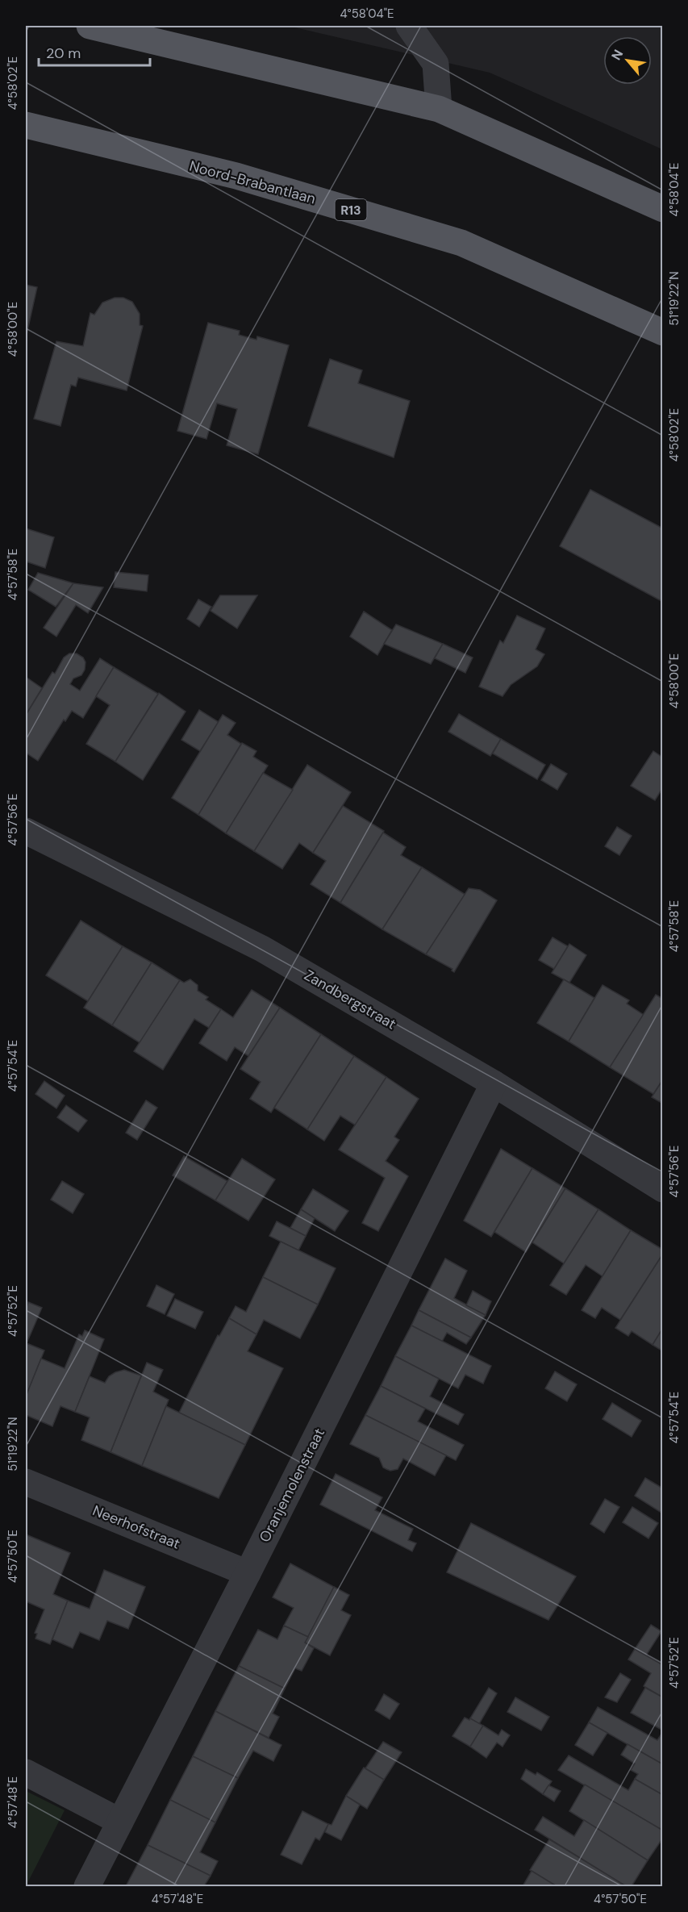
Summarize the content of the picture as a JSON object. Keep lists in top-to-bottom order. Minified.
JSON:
{"streets":{"main road":["Noord-Brabantlaan","R13"],"street":["Zandbergstraat","Oranjemolenstraat","Neerhofstraat"]},"crossings":[["Zandbergstraat","Oranjemolenstraat"],["Oranjemolenstraat","Neerhofstraat"]],"scale_bar":"20 m","north":"top left","coordinates":["4°58'04\"E","4°58'02\"E","51°19'22\"N","4°58'00\"E","4°57'58\"E","4°57'56\"E","4°57'54\"E","4°57'52\"E","4°57'50\"E","4°57'48\"E"]}
